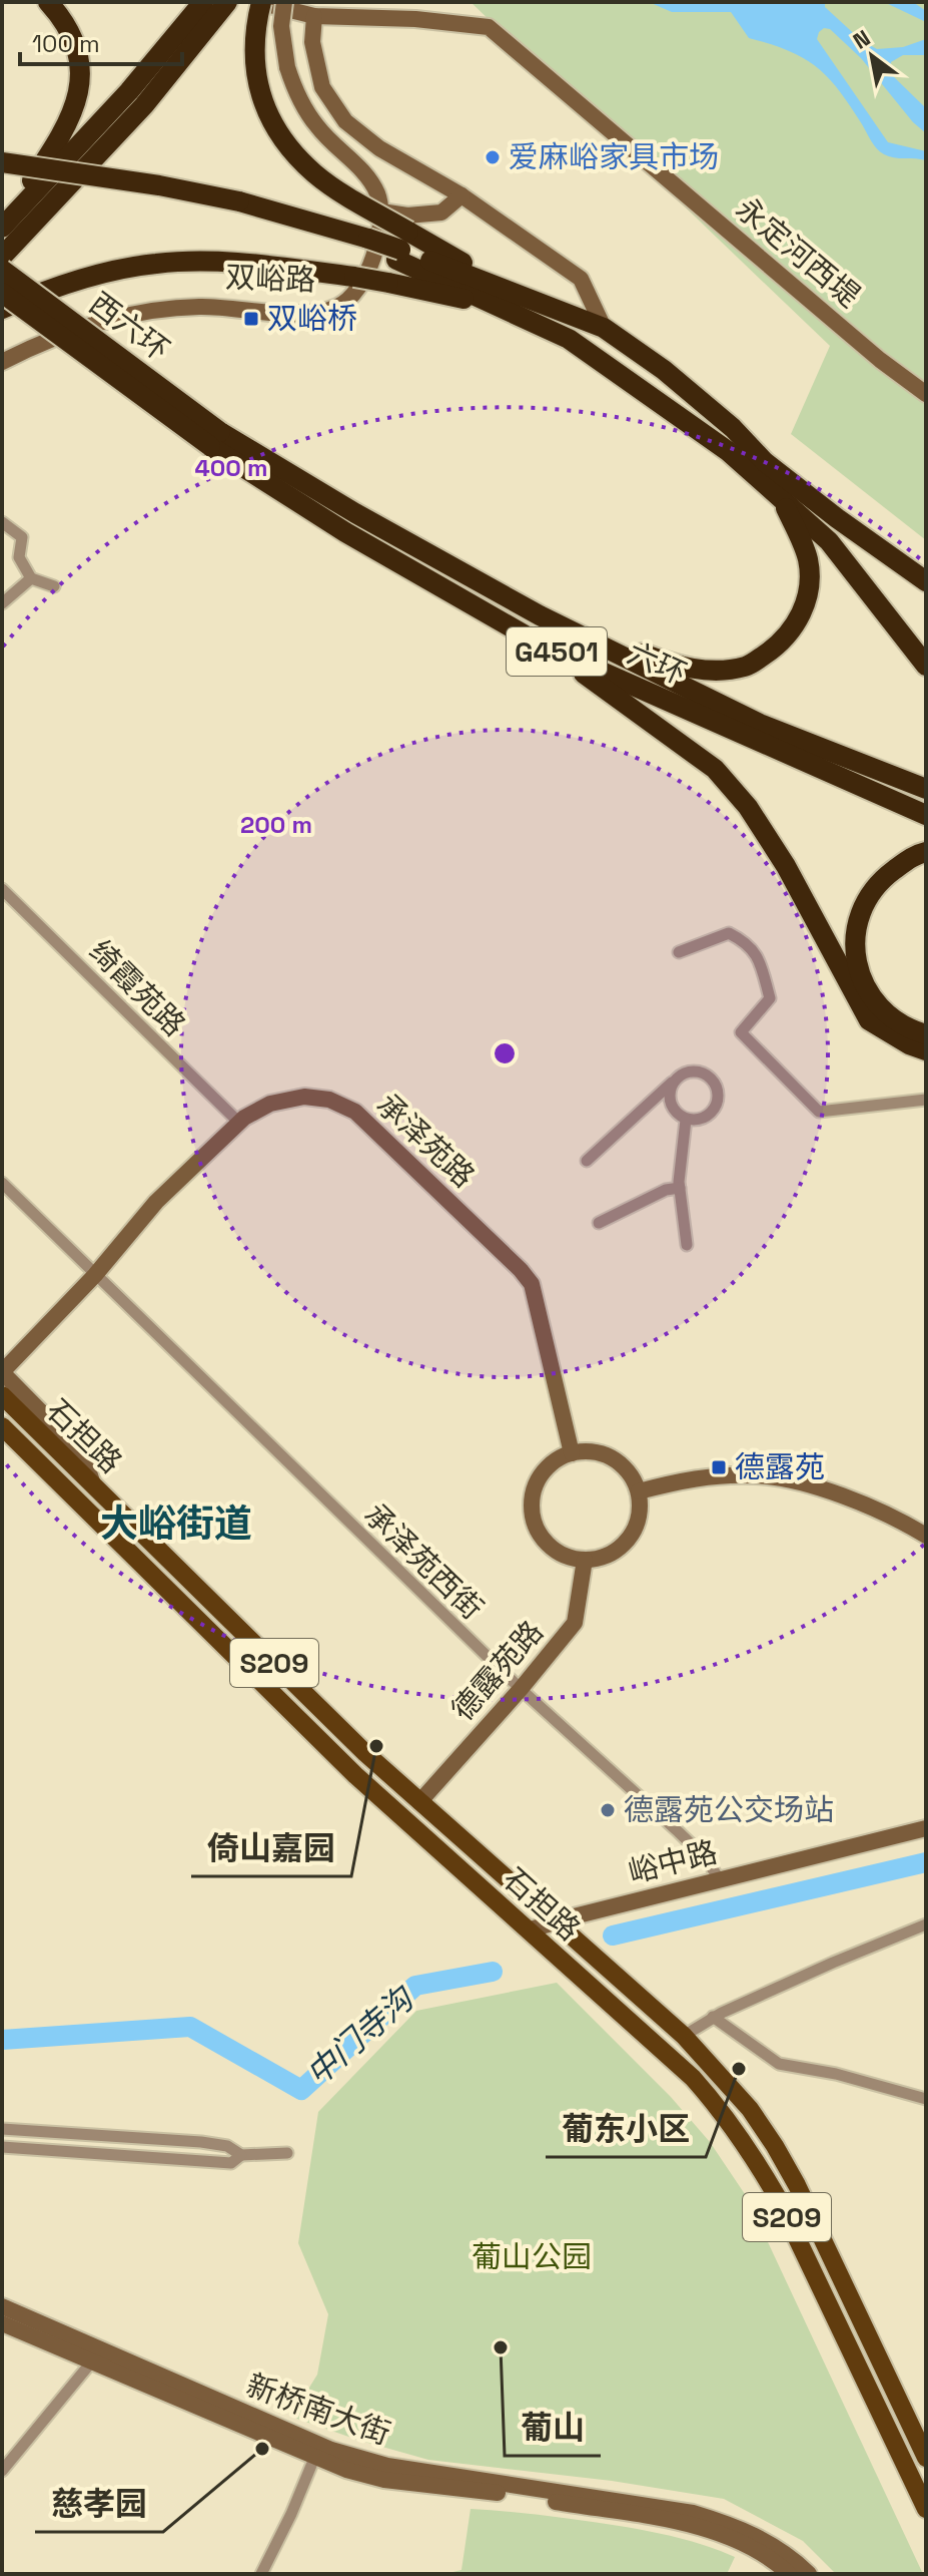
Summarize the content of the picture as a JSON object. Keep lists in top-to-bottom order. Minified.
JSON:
{"streets":{"highway":["西六环","G4501","六环"],"main road":["石担路","S209"],"street":["永定河西堤","双峪路","绮霞苑路","承泽苑路","承泽苑西街","德露苑路","峪中路","新桥南大街"]},"crossings":[["西六环","六环"],["绮霞苑路","承泽苑路"],["承泽苑路","承泽苑西街"],["承泽苑路","德露苑路"],["石担路","德露苑路"],["石担路","峪中路"],["承泽苑西街","德露苑路"],["承泽苑西街","峪中路"]],"districts":["大峪街道"],"water":["中门寺沟"],"parks":["葡山公园"],"places":{"other":["爱麻峪家具市场","倚山嘉园","德露苑公交场站","葡东小区","葡山","慈孝园"],"transit":["双峪桥","德露苑"]},"scale_bar":"100 m","north":"top left","rings":["400 m","200 m"]}
